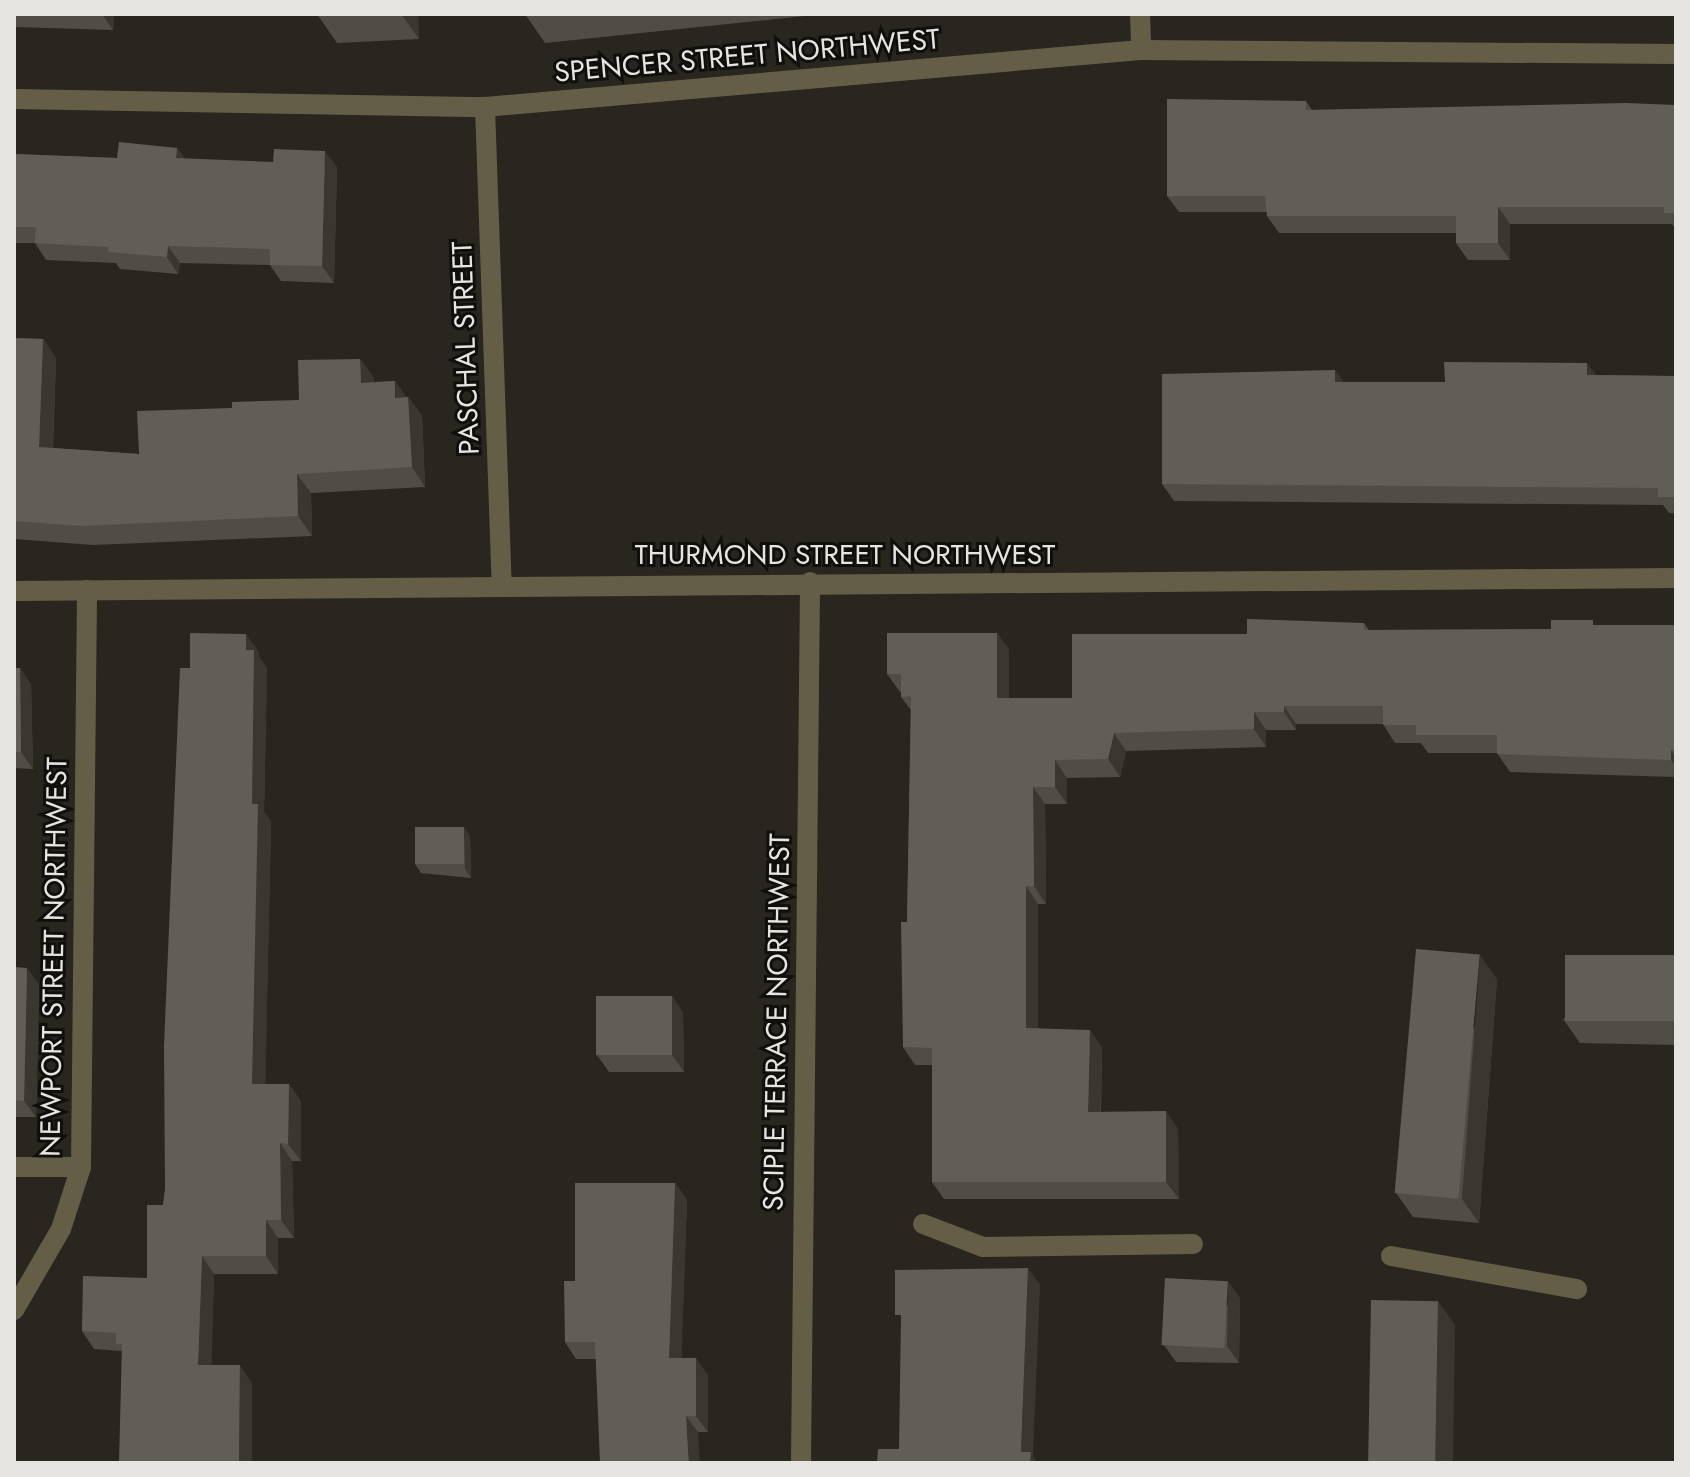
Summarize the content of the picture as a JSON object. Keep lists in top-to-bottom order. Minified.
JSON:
{"streets":{"street":["SPENCER STREET NORTHWEST","PASCHAL STREET","THURMOND STREET NORTHWEST","NEWPORT STREET NORTHWEST","SCIPLE TERRACE NORTHWEST"]},"crossings":[["SPENCER STREET NORTHWEST","PASCHAL STREET"],["PASCHAL STREET","THURMOND STREET NORTHWEST"],["THURMOND STREET NORTHWEST","NEWPORT STREET NORTHWEST"],["THURMOND STREET NORTHWEST","SCIPLE TERRACE NORTHWEST"]]}
